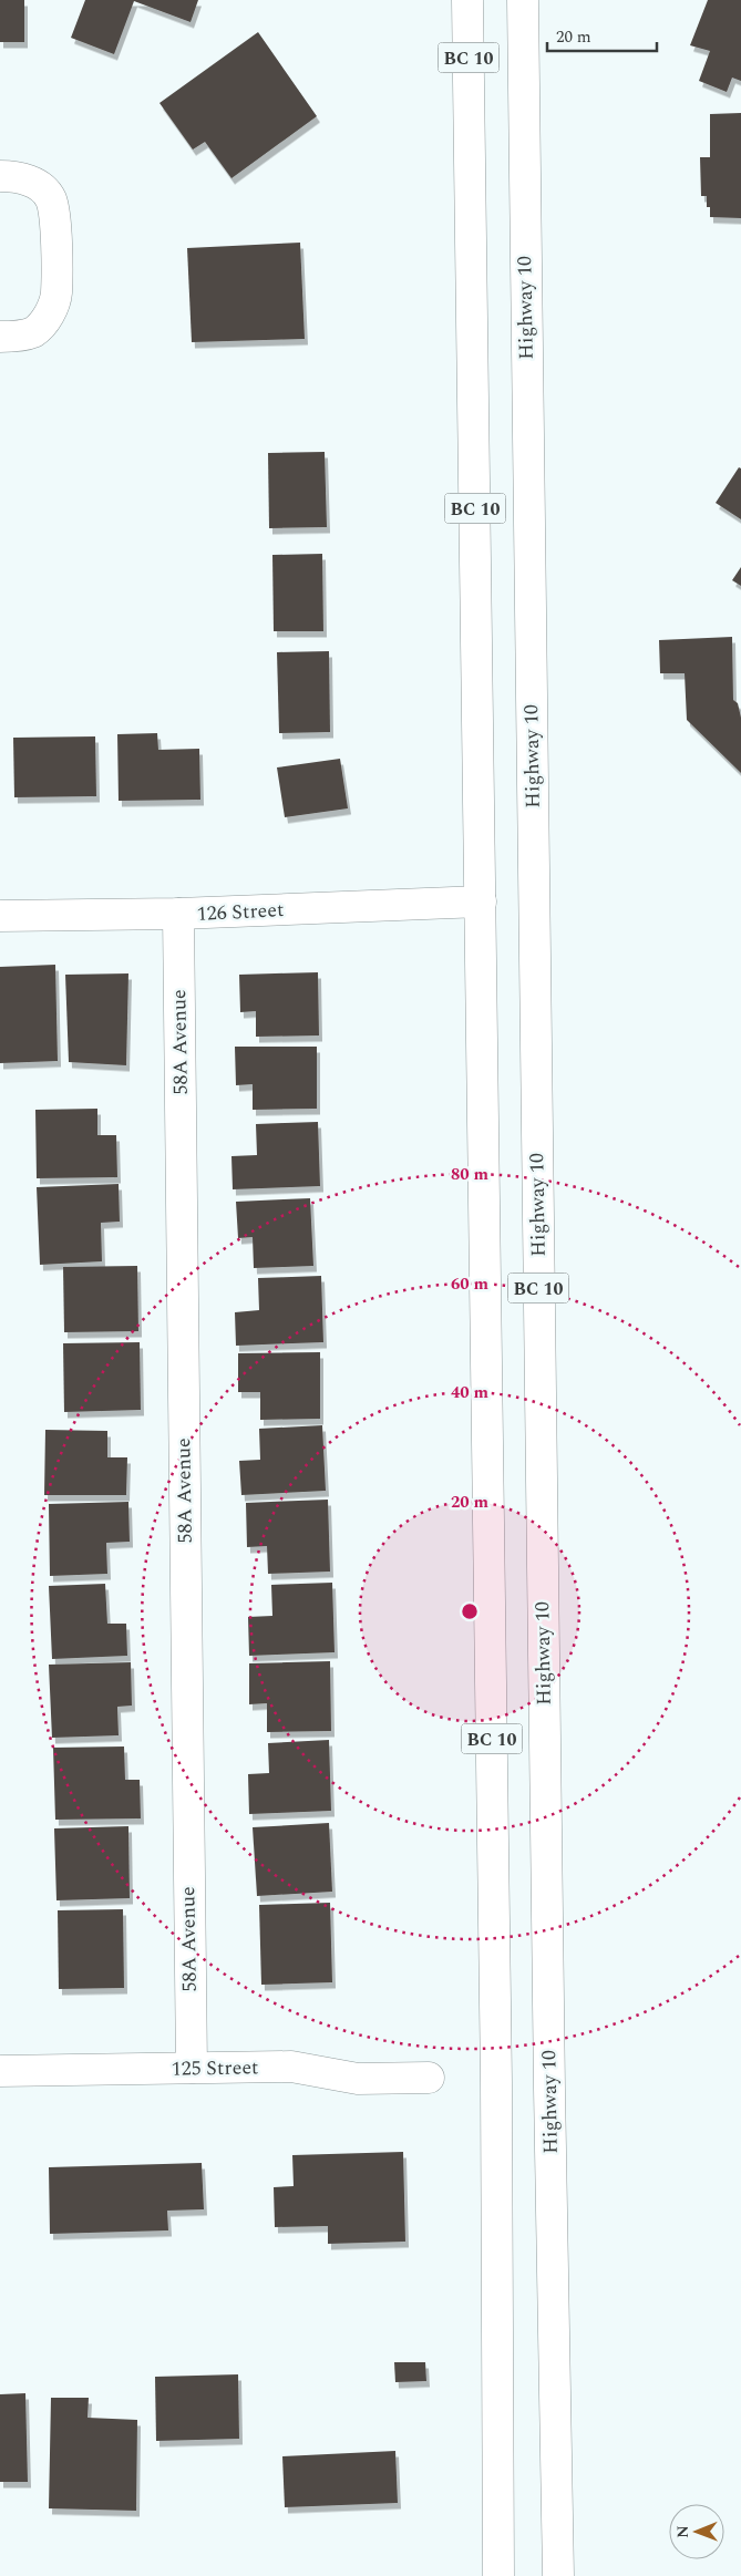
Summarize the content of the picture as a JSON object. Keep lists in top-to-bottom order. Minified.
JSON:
{"streets":{"main road":["BC 10","Highway 10","126 Street","58A Avenue","125 Street"]},"crossings":[["BC 10","126 Street"],["126 Street","58A Avenue"],["58A Avenue","125 Street"]],"scale_bar":"20 m","north":"left","rings":["80 m","60 m","40 m","20 m"]}
